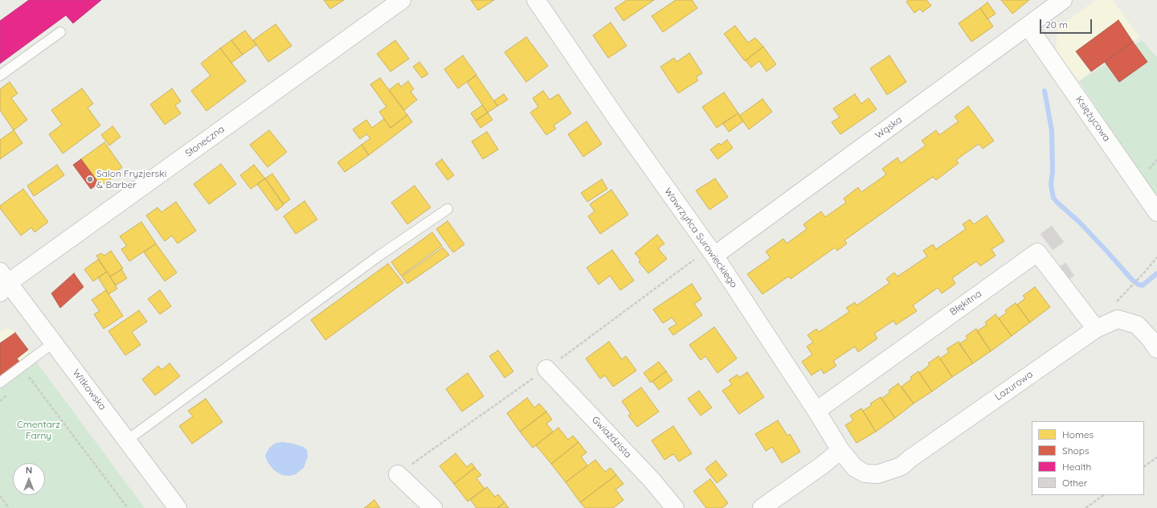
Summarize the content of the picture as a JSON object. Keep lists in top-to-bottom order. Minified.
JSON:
{"streets":{"street":["Księżycowa","Wąska","Słoneczna","Wawrzyńca Surowieckiego","Błękitna","Lazurowa","Witkowska","Gwiaździsta"]},"crossings":[["Księżycowa","Wąska"],["Wąska","Wawrzyńca Surowieckiego"],["Słoneczna","Witkowska"],["Wawrzyńca Surowieckiego","Błękitna"],["Wawrzyńca Surowieckiego","Lazurowa"],["Błękitna","Lazurowa"]],"parks":["Cmentarz Farny"],"places":["Salon Fryzjerski & Barber"],"legend":["Homes","Shops","Health","Other"],"scale_bar":"20 m","north":"top"}
